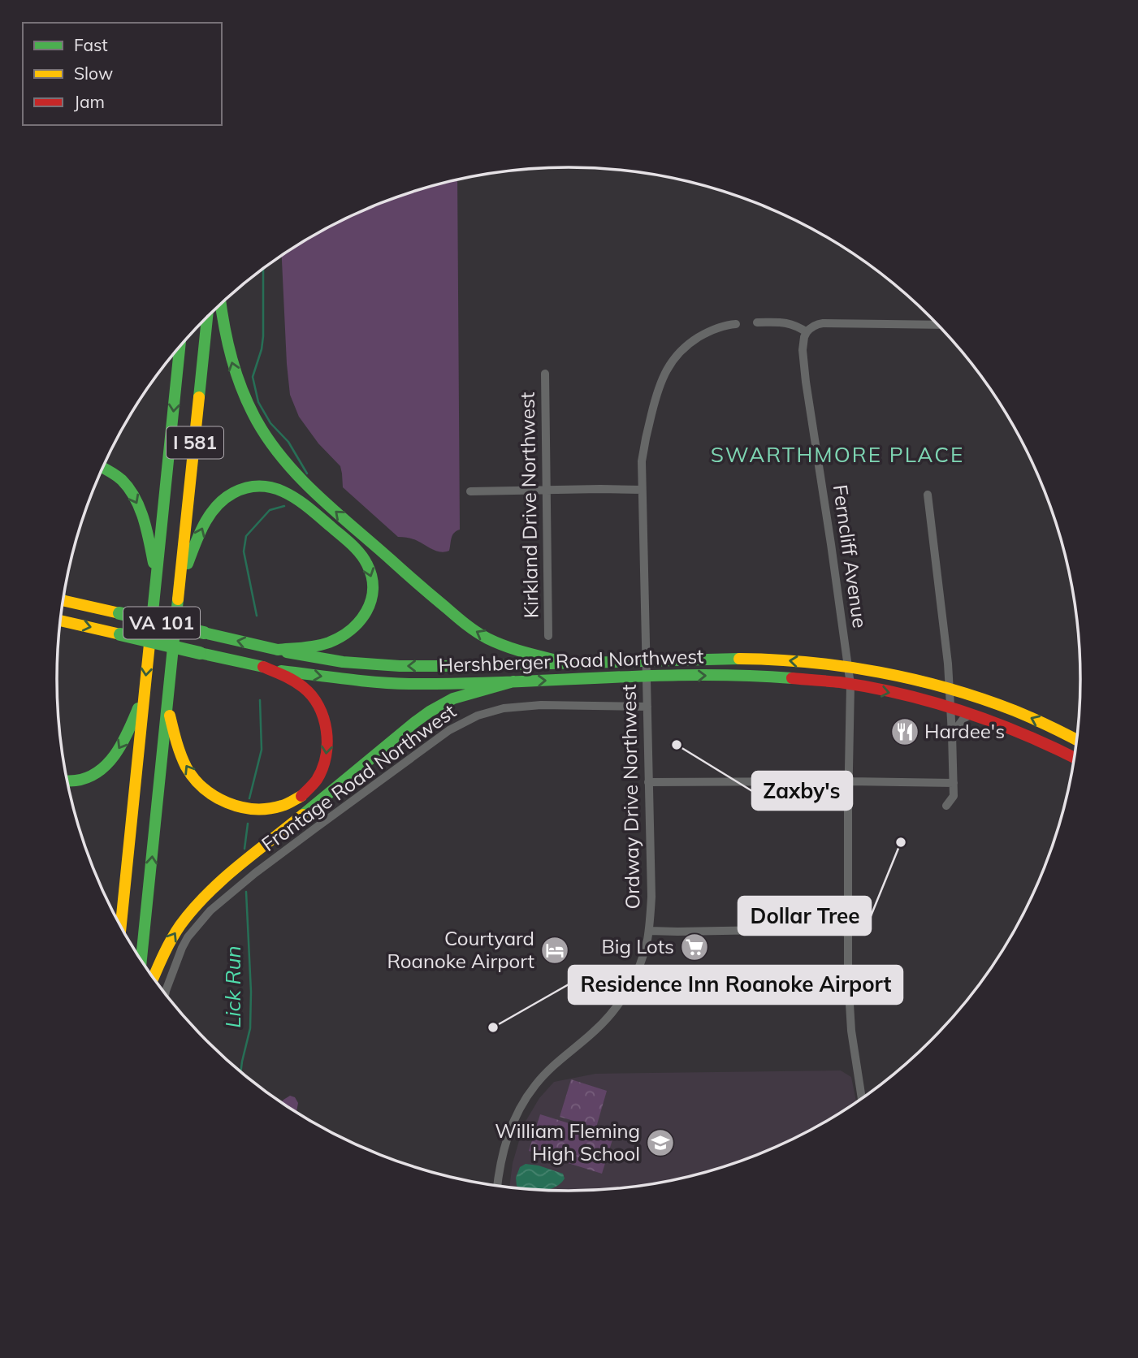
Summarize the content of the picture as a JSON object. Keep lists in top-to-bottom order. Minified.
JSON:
{"streets":{"main road":["I 581","VA 101","Hershberger Road Northwest"],"street":["Kirkland Drive Northwest","Ferncliff Avenue","Frontage Road Northwest","Ordway Drive Northwest"]},"crossings":[["Ferncliff Avenue","Hershberger Road Northwest"],["Hershberger Road Northwest","Ordway Drive Northwest"],["Frontage Road Northwest","Ordway Drive Northwest"]],"districts":["SWARTHMORE PLACE"],"water":["Lick Run"],"places":{"restaurant":["Hardee's"],"other":["Zaxby's","Dollar Tree","Residence Inn Roanoke Airport"],"supermarket":["Big Lots"],"hotel":["Courtyard Roanoke Airport"],"school or university":["William Fleming High School"]},"legend":["Fast","Slow","Jam"]}
